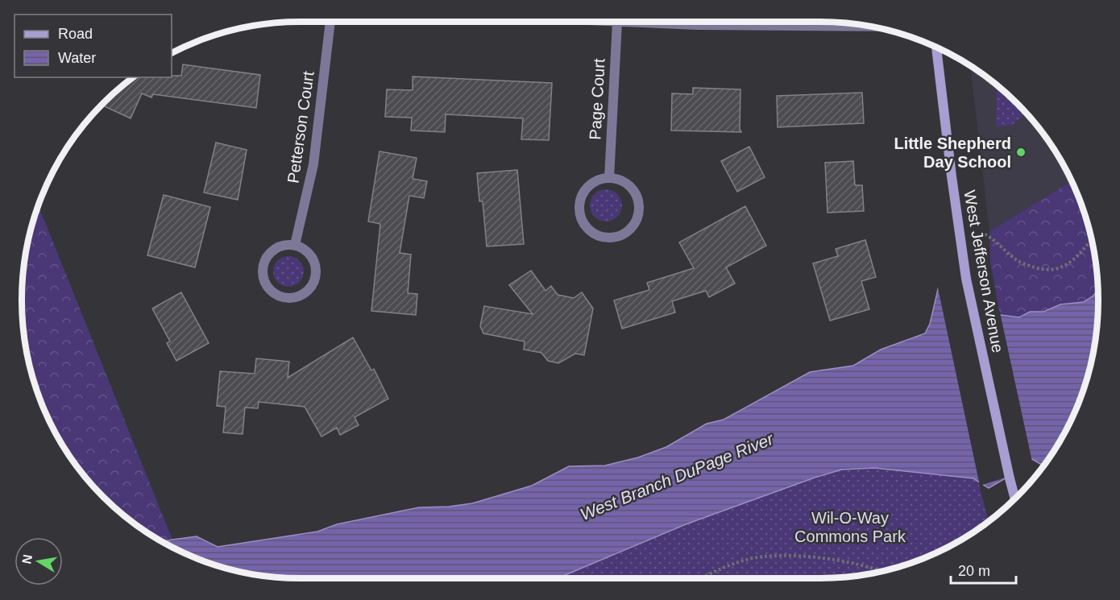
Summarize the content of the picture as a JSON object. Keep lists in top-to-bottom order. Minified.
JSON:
{"streets":{"street":["Page Court","Petterson Court","West Jefferson Avenue"]},"water":["West Branch DuPage River"],"parks":["Wil-O-Way Commons Park"],"places":["Little Shepherd Day School"],"legend":["Road","Water"],"scale_bar":"20 m","north":"left"}
